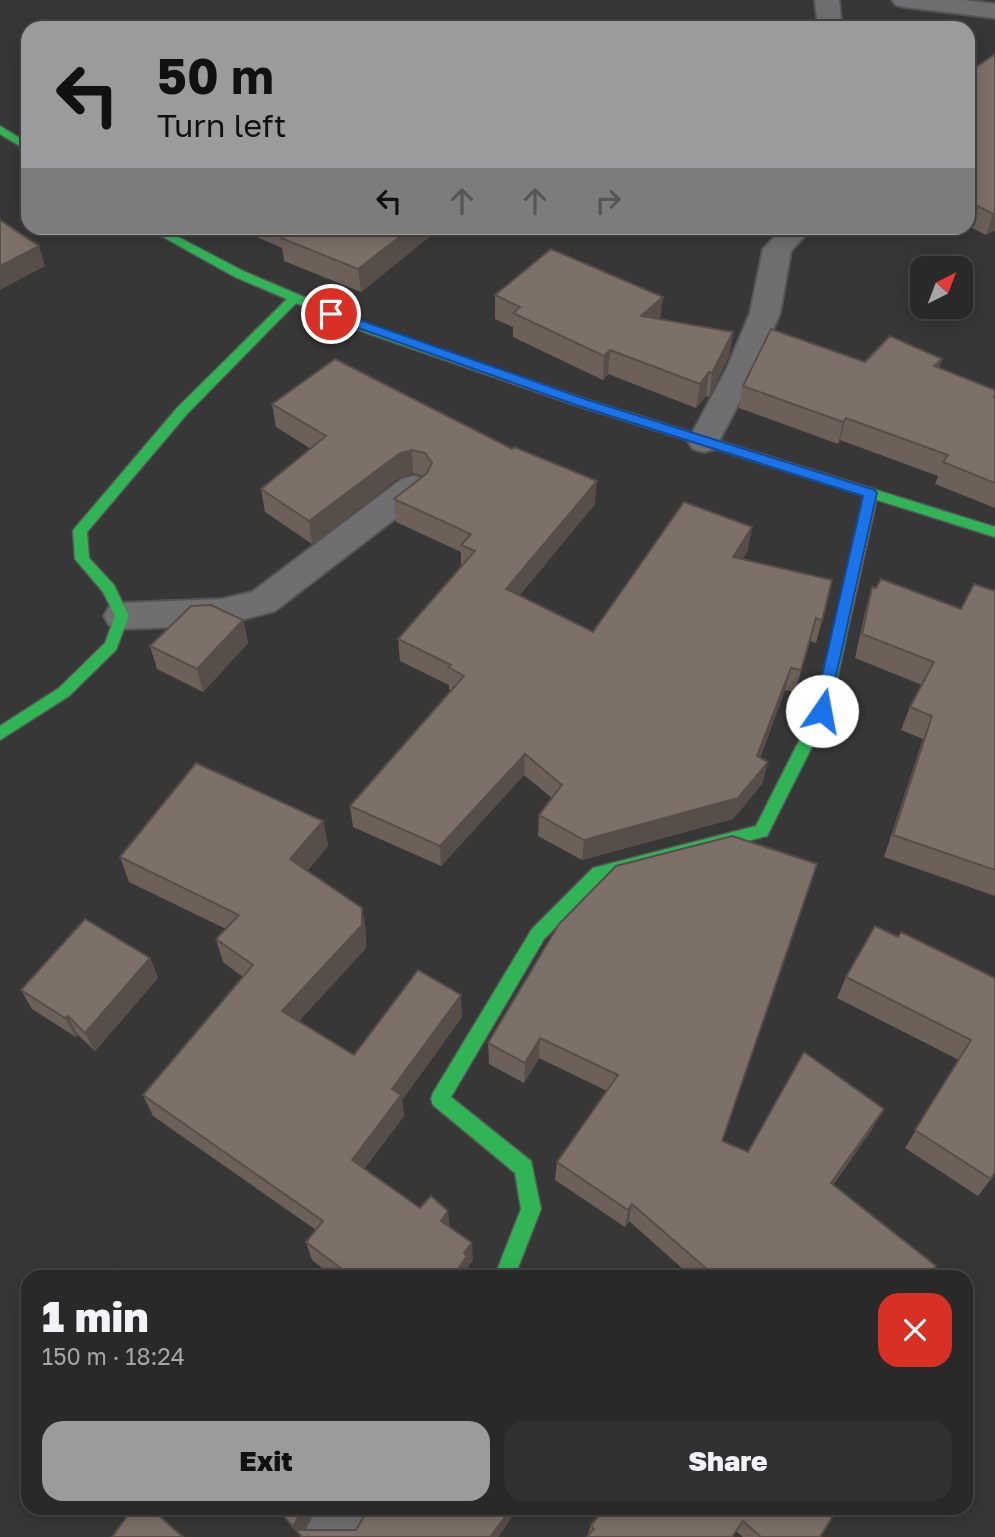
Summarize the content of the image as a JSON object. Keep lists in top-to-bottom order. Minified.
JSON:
{"north":"top right","page":{"turn":["50 m","Turn left"],"heading":["1 min","150 m · 18:24"],"buttons":["Exit","Share"]}}
